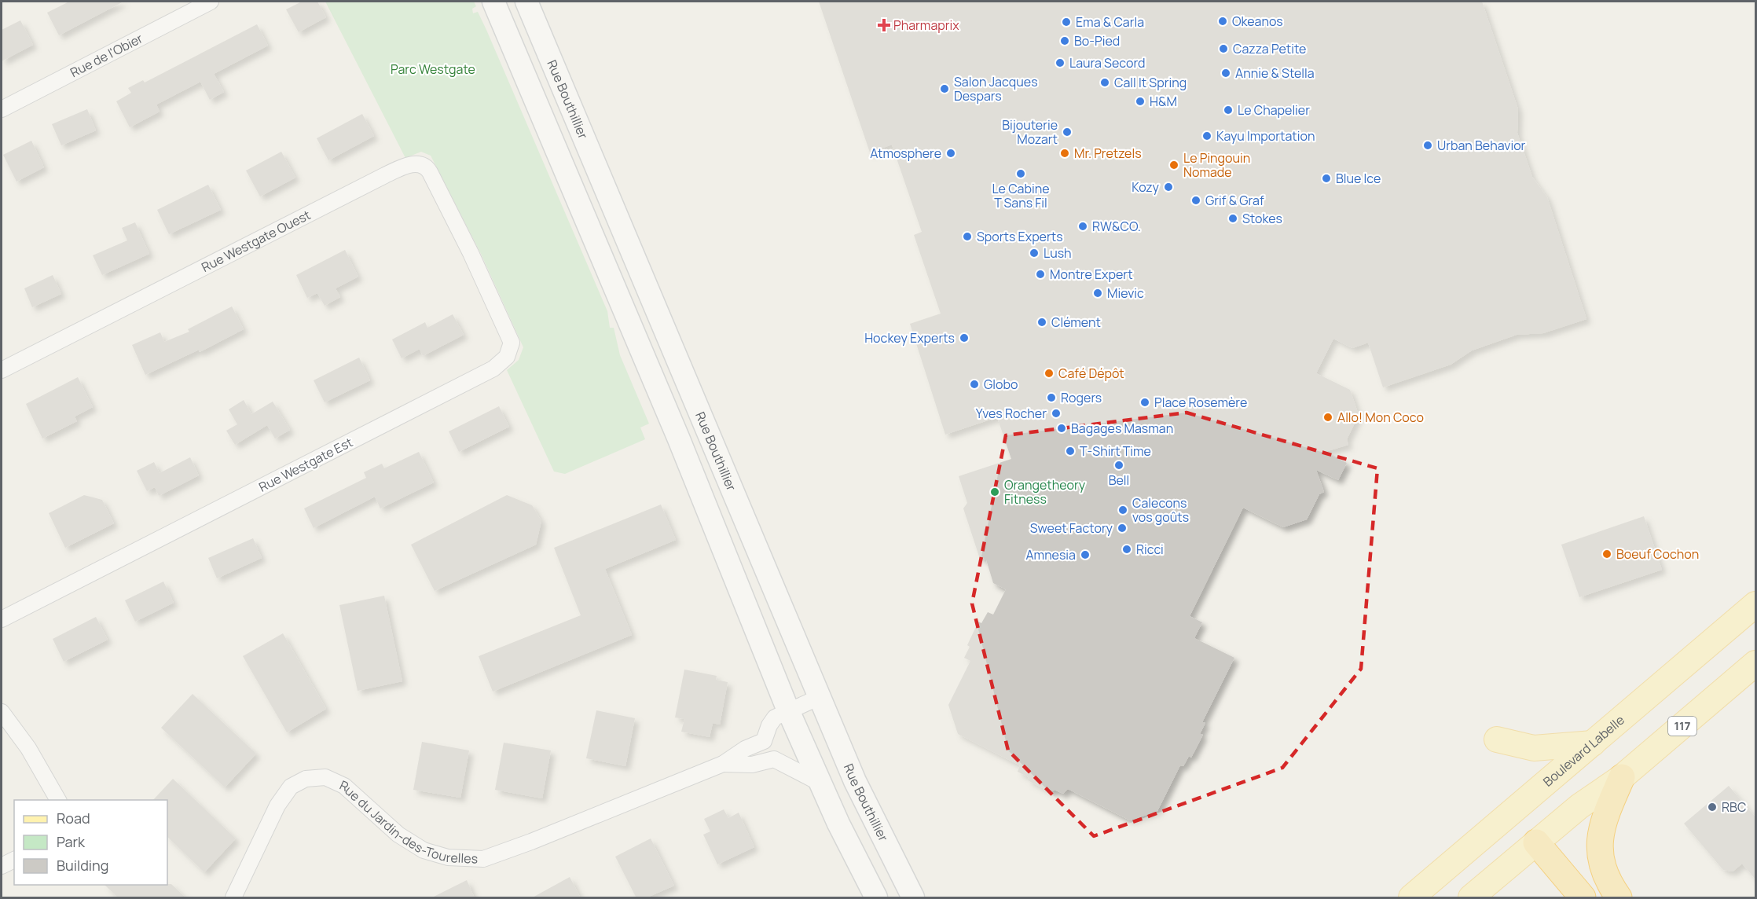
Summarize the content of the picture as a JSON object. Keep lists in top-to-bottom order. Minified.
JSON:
{"streets":{"main road":["117","Boulevard Labelle"],"street":["Rue de l'Obier","Rue Bouthillier","Rue Westgate Ouest","Rue Westgate Est","Rue du Jardin-des-Tourelles"]},"crossings":[["Rue Westgate Ouest","Rue Westgate Est"]],"parks":["Parc Westgate"],"places":{"other":["Okeanos","Ema & Carla","Bo-Pied","Cazza Petite","Laura Secord","Annie & Stella","Call It Spring","Salon Jacques Despars","H&M","Le Chapelier","Bijouterie Mozart","Kayu Importation","Urban Behavior","Atmosphere","Mr. Pretzels","Le Pingouin Nomade","Le Cabine T Sans Fil","Blue Ice","Kozy","Grif & Graf","Stokes","RW&CO.","Sports Experts","Lush","Montre Expert","Mievic","Clément","Hockey Experts","Café Dépôt","Globo","Rogers","Place Rosemère","Yves Rocher","Allo! Mon Coco","Bagages Masman","T-Shirt Time","Bell","Orangetheory Fitness","Calecons vos goûts","Sweet Factory","Ricci","Boeuf Cochon","Amnesia","RBC"],"health":["Pharmaprix"]},"legend":["Road","Park","Building"]}
